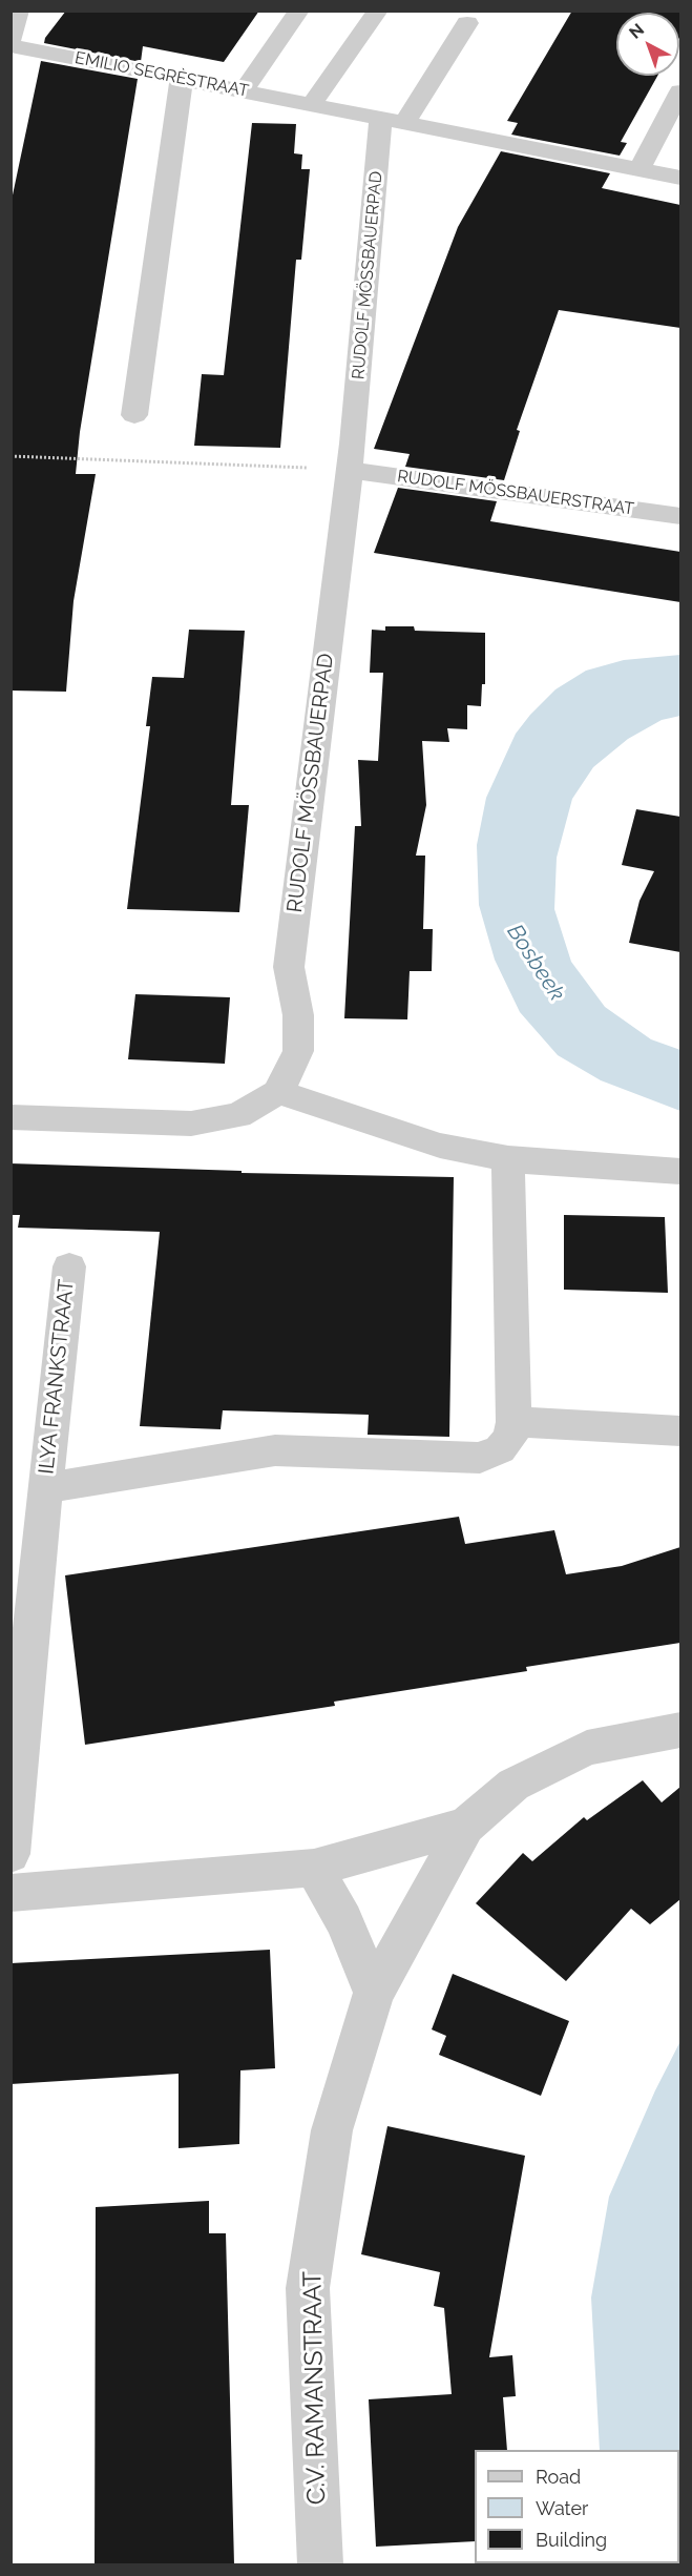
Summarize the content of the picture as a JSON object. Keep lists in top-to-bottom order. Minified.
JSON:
{"streets":{"street":["EMILIO SEGRÈSTRAAT","RUDOLF MÖSSBAUERPAD","RUDOLF MÖSSBAUERSTRAAT","ILYA FRANKSTRAAT","C.V. RAMANSTRAAT"]},"crossings":[["EMILIO SEGRÈSTRAAT","RUDOLF MÖSSBAUERPAD"],["RUDOLF MÖSSBAUERPAD","RUDOLF MÖSSBAUERSTRAAT"]],"water":["Bosbeek"],"legend":["Road","Water","Building"],"north":"top left"}
